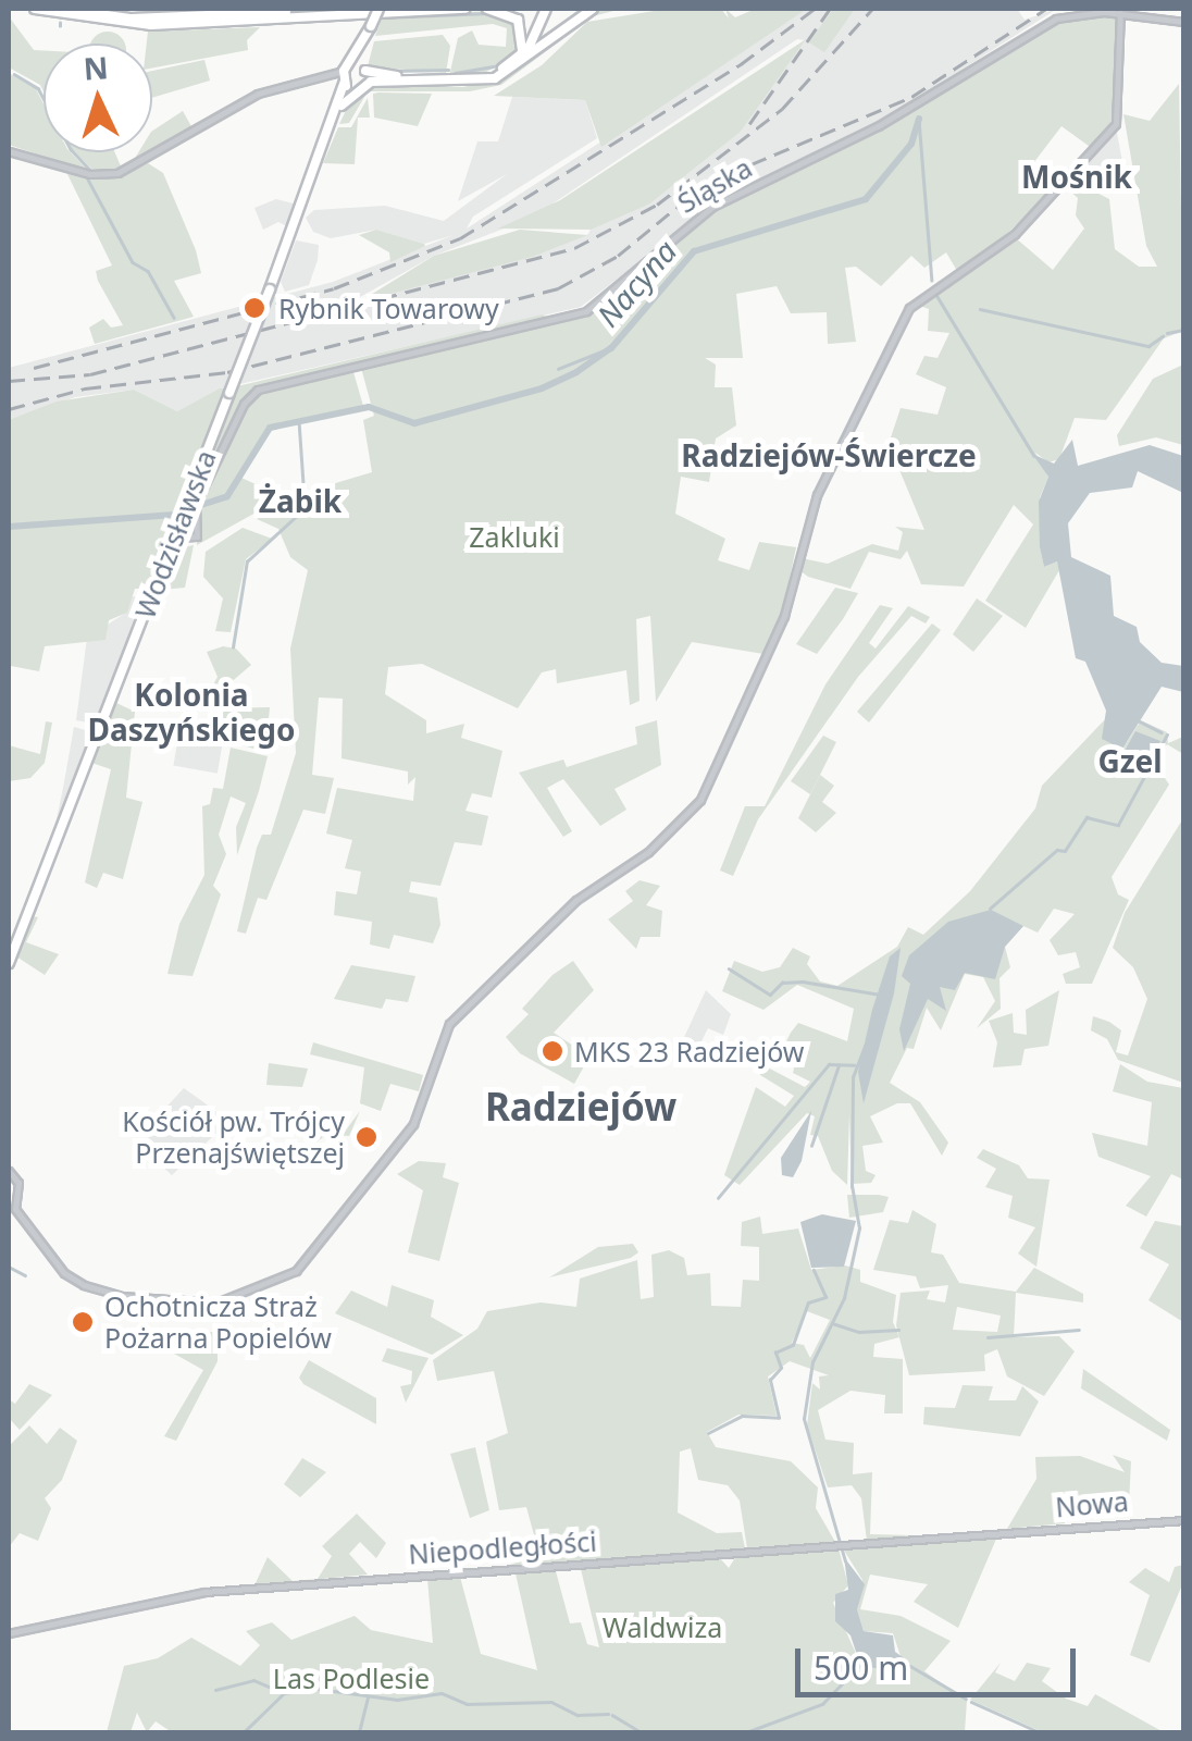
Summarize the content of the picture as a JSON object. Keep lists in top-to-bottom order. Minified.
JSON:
{"streets":{"main road":["Wodzisławska"],"street":["Śląska","Nowa","Niepodległości"]},"crossings":[["Śląska","Wodzisławska"],["Nowa","Niepodległości"]],"districts":["Mośnik","Radziejów-Świercze","Żabik","Kolonia Daszyńskiego","Gzel","Radziejów"],"water":["Nacyna"],"parks":["Zakluki","Waldwiza","Las Podlesie"],"places":["Rybnik Towarowy","MKS 23 Radziejów","Kościół pw. Trójcy Przenajświętszej","Ochotnicza Straż Pożarna Popielów"],"scale_bar":"500 m","north":"top"}
